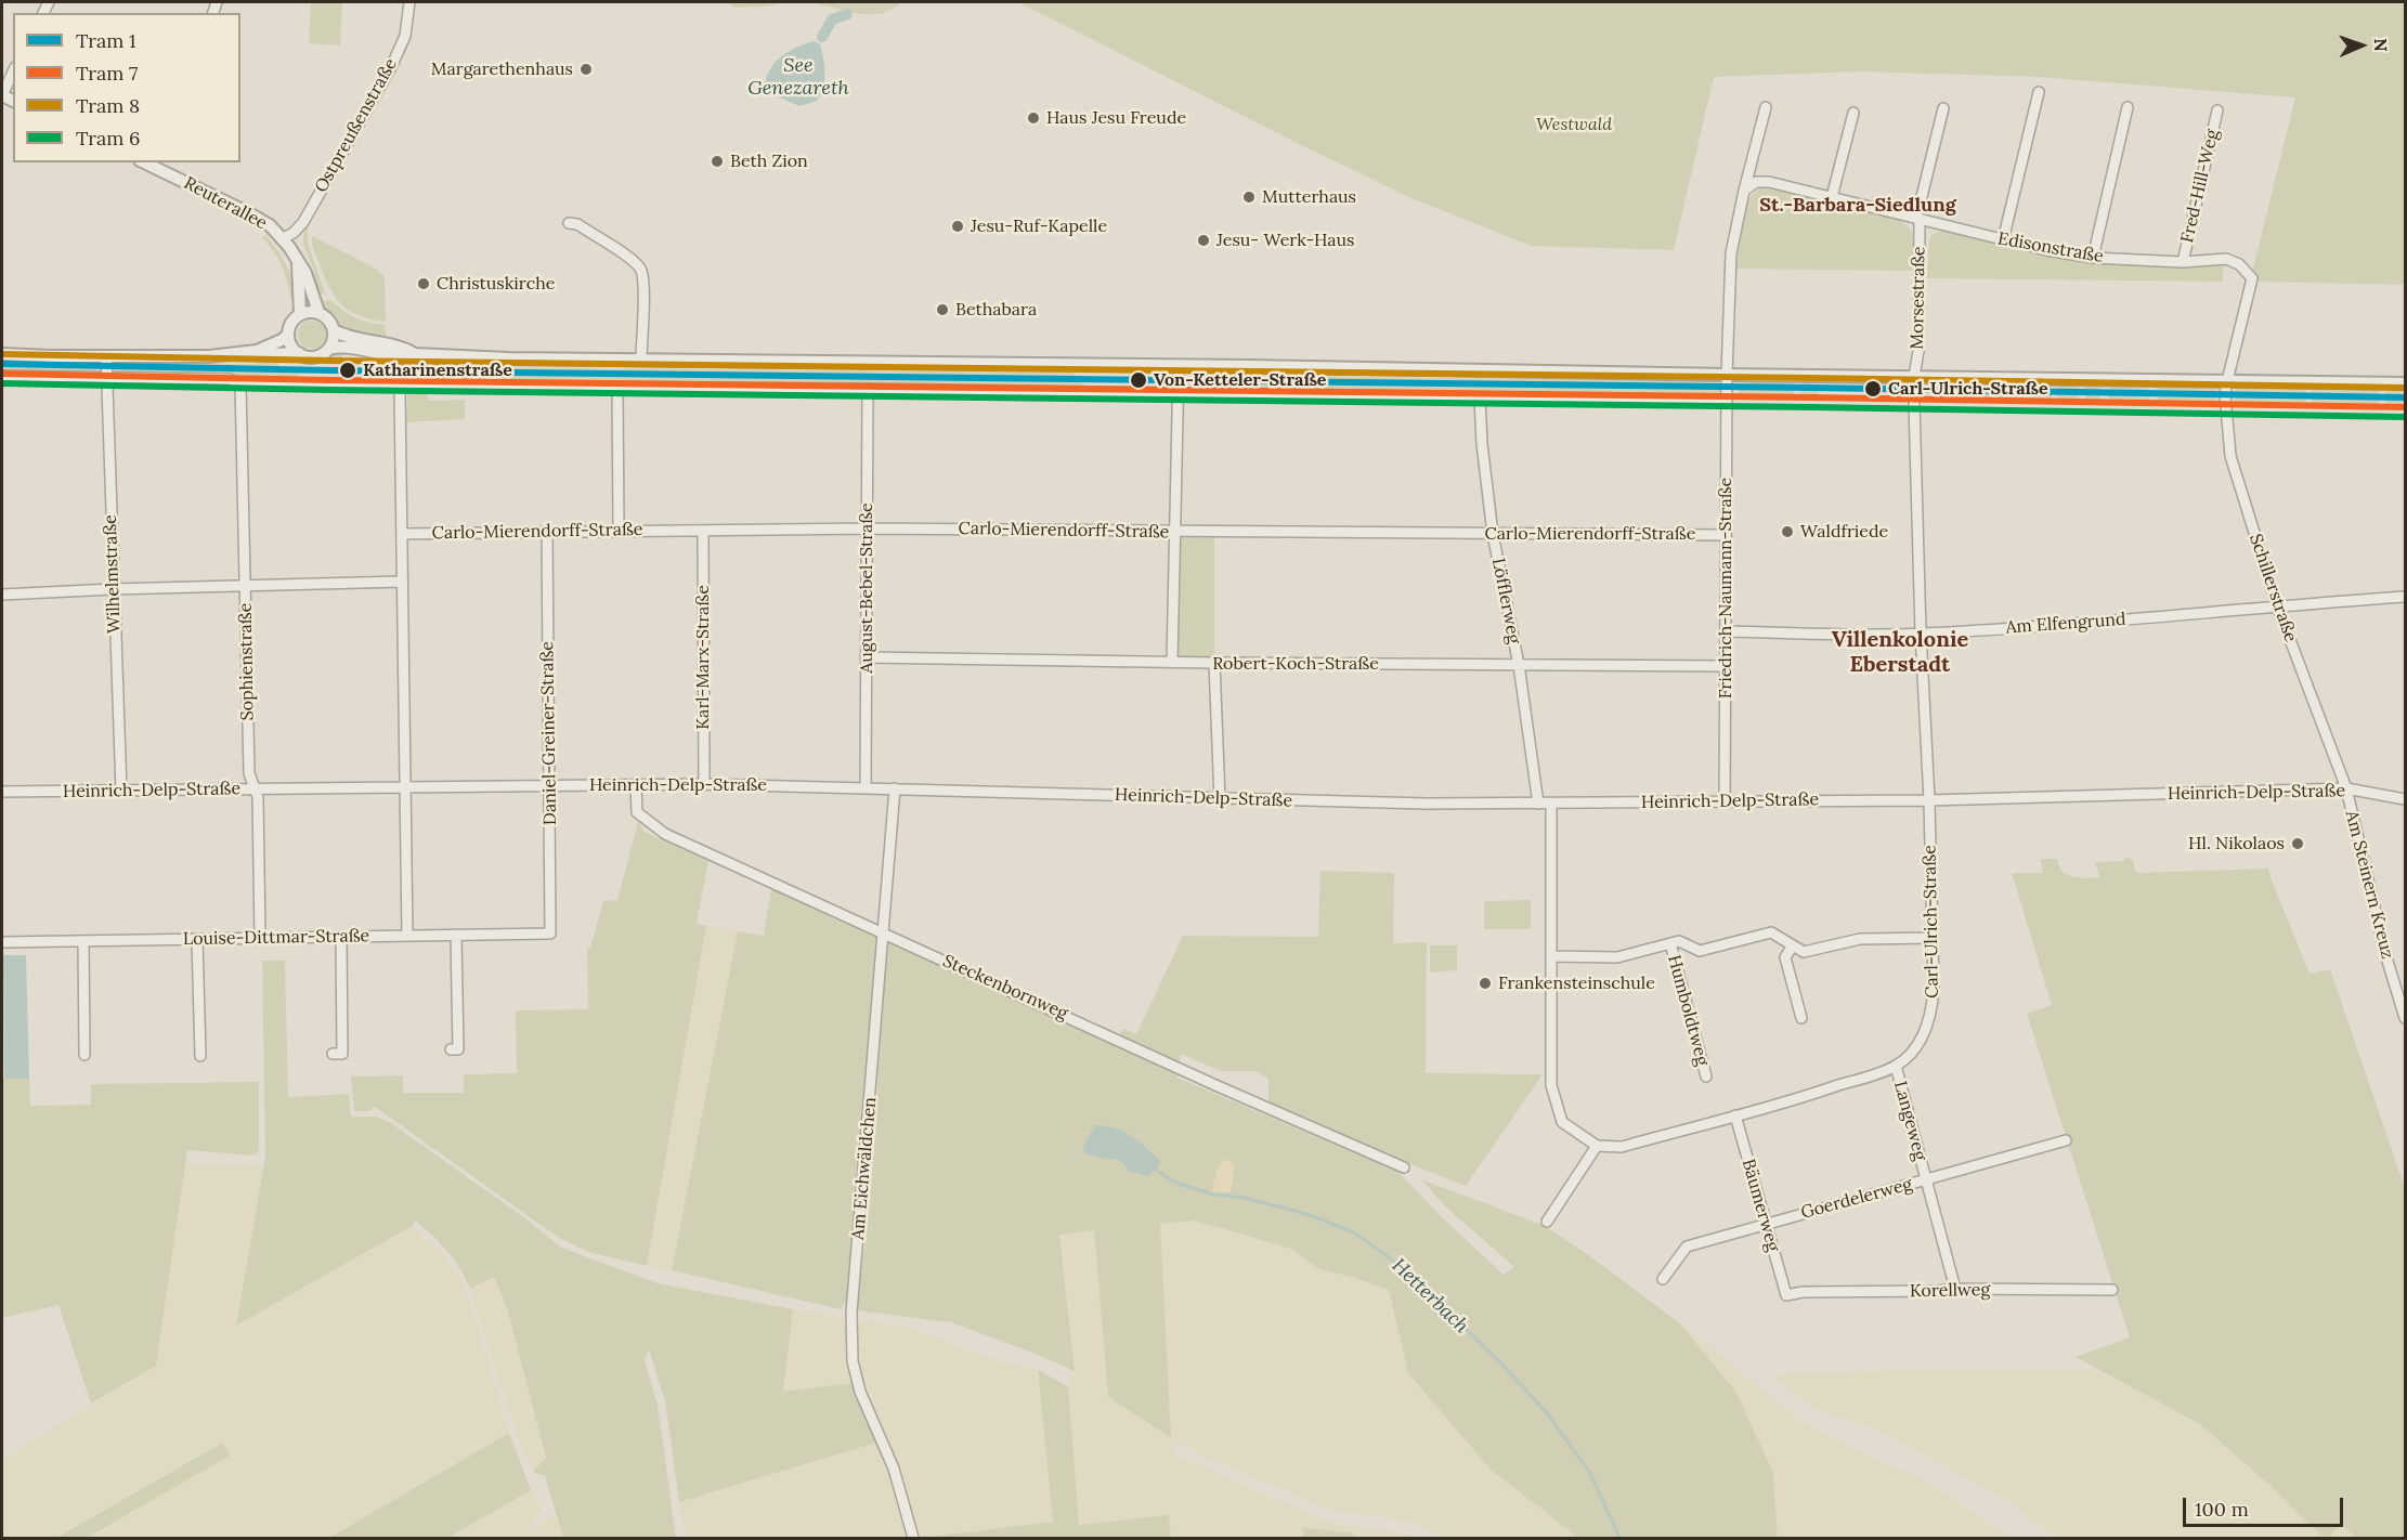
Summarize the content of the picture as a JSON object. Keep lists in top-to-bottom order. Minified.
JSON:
{"streets":{"street":["Ostpreußenstraße","Fred-Hill-Weg","Reuterallee","Edisonstraße","Morsestraße","Carlo-Mierendorff-Straße","Wilhelmstraße","August-Bebel-Straße","Friedrich-Naumann-Straße","Schillerstraße","Löfflerweg","Am Elfengrund","Karl-Marx-Straße","Sophienstraße","Robert-Koch-Straße","Daniel-Greiner-Straße","Heinrich-Delp-Straße","Am Steinern Kreuz","Carl-Ulrich-Straße","Louise-Dittmar-Straße","Steckenbornweg","Humboldtweg","Langeweg","Am Eichwäldchen","Goerdelerweg","Bäumerweg","Korellweg"]},"crossings":[["Ostpreußenstraße","Reuterallee"],["Fred-Hill-Weg","Edisonstraße"],["Edisonstraße","Morsestraße"],["Edisonstraße","Schillerstraße"],["Morsestraße","Carl-Ulrich-Straße"],["Carlo-Mierendorff-Straße","August-Bebel-Straße"],["Carlo-Mierendorff-Straße","Friedrich-Naumann-Straße"],["Carlo-Mierendorff-Straße","Löfflerweg"],["Carlo-Mierendorff-Straße","Karl-Marx-Straße"],["Carlo-Mierendorff-Straße","Daniel-Greiner-Straße"],["Wilhelmstraße","Heinrich-Delp-Straße"],["August-Bebel-Straße","Robert-Koch-Straße"],["August-Bebel-Straße","Heinrich-Delp-Straße"],["Friedrich-Naumann-Straße","Am Elfengrund"],["Friedrich-Naumann-Straße","Robert-Koch-Straße"],["Friedrich-Naumann-Straße","Heinrich-Delp-Straße"],["Schillerstraße","Am Elfengrund"],["Schillerstraße","Heinrich-Delp-Straße"],["Schillerstraße","Am Steinern Kreuz"],["Löfflerweg","Robert-Koch-Straße"],["Löfflerweg","Heinrich-Delp-Straße"],["Am Elfengrund","Carl-Ulrich-Straße"],["Karl-Marx-Straße","Heinrich-Delp-Straße"],["Sophienstraße","Heinrich-Delp-Straße"],["Sophienstraße","Louise-Dittmar-Straße"],["Daniel-Greiner-Straße","Heinrich-Delp-Straße"],["Daniel-Greiner-Straße","Louise-Dittmar-Straße"],["Heinrich-Delp-Straße","Am Steinern Kreuz"],["Heinrich-Delp-Straße","Carl-Ulrich-Straße"],["Heinrich-Delp-Straße","Steckenbornweg"],["Heinrich-Delp-Straße","Am Eichwäldchen"],["Carl-Ulrich-Straße","Humboldtweg"],["Carl-Ulrich-Straße","Langeweg"],["Carl-Ulrich-Straße","Bäumerweg"],["Steckenbornweg","Am Eichwäldchen"],["Langeweg","Goerdelerweg"],["Langeweg","Korellweg"],["Goerdelerweg","Bäumerweg"],["Bäumerweg","Korellweg"]],"districts":["St.-Barbara-Siedlung","Villenkolonie Eberstadt"],"water":["See Genezareth","Hetterbach"],"parks":["Westwald"],"places":["Margarethenhaus","Haus Jesu Freude","Beth Zion","Mutterhaus","Jesu-Ruf-Kapelle","Jesu- Werk-Haus","Christuskirche","Bethabara","Katharinenstraße","Von-Ketteler-Straße","Carl-Ulrich-Straße","Waldfriede","Hl. Nikolaos","Frankensteinschule"],"lines":["tram line 8","tram line 1","tram line 7","tram line 6"],"legend":["Tram 1","Tram 7","Tram 8","Tram 6"],"scale_bar":"100 m","north":"right"}
